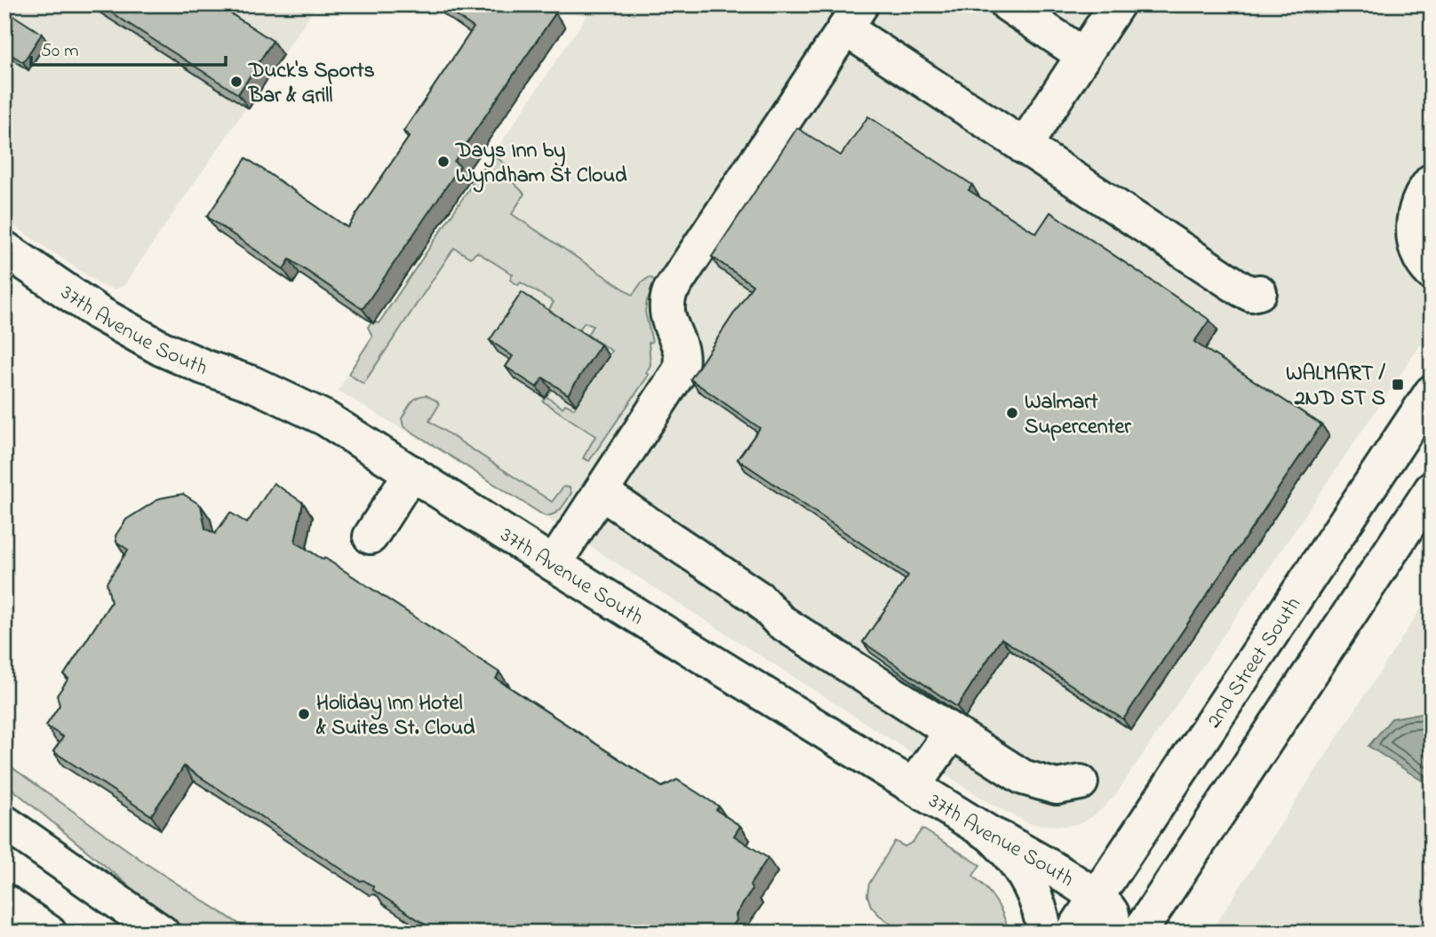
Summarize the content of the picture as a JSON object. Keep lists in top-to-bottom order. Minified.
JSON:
{"streets":{"main road":["37th Avenue South","2nd Street South"]},"crossings":[["37th Avenue South","2nd Street South"]],"places":{"other":["Duck's Sports Bar & Grill","Days Inn by Wyndham St Cloud","Walmart Supercenter","Holiday Inn Hotel & Suites St. Cloud"],"transit":["WALMART / 2ND ST S"]},"scale_bar":"50 m"}
